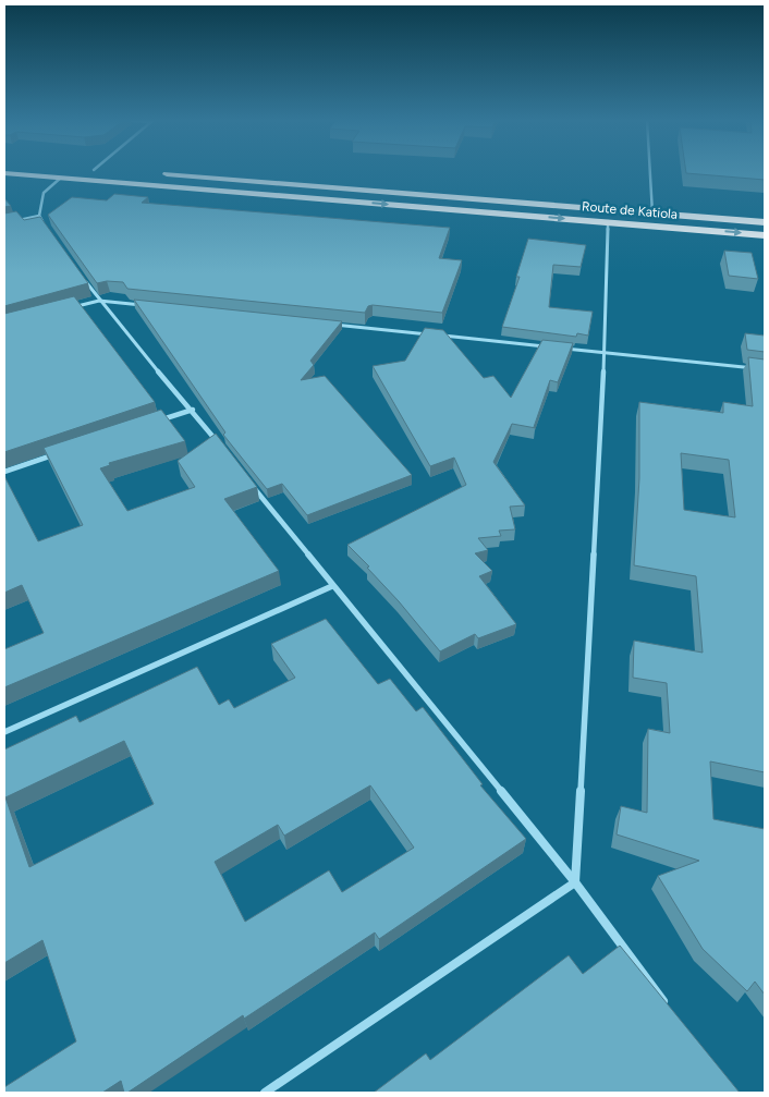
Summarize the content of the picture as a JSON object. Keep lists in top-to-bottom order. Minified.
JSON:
{"streets":{"highway":["Route de Katiola"]}}
